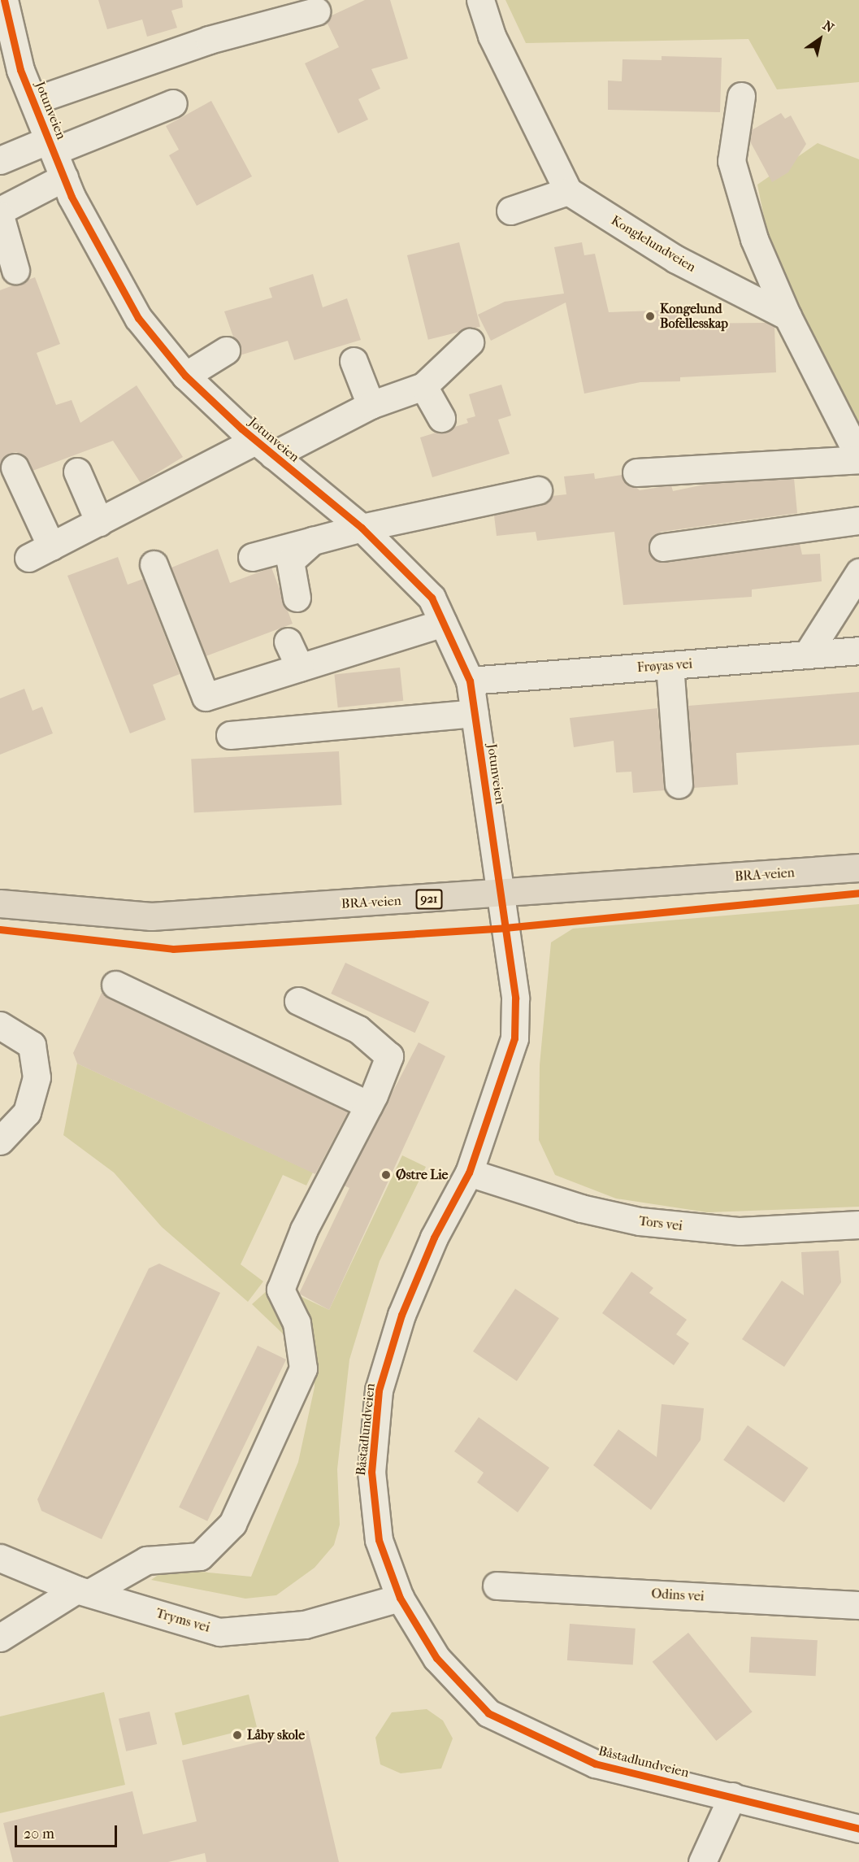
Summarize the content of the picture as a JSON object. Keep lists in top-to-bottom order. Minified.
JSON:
{"streets":{"main road":["BRA-veien","921"],"street":["Jotunveien","Konglelundveien","Frøyas vei","Tors vei","Båstadlundveien","Odins vei","Tryms vei"]},"crossings":[["Jotunveien","Frøyas vei"],["Jotunveien","BRA-veien"],["Jotunveien","Båstadlundveien"],["BRA-veien","Båstadlundveien"],["Tors vei","Båstadlundveien"],["Båstadlundveien","Tryms vei"]],"places":["Kongelund Bofellesskap","Østre Lie","Låby skole"],"scale_bar":"20 m","north":"top right"}
